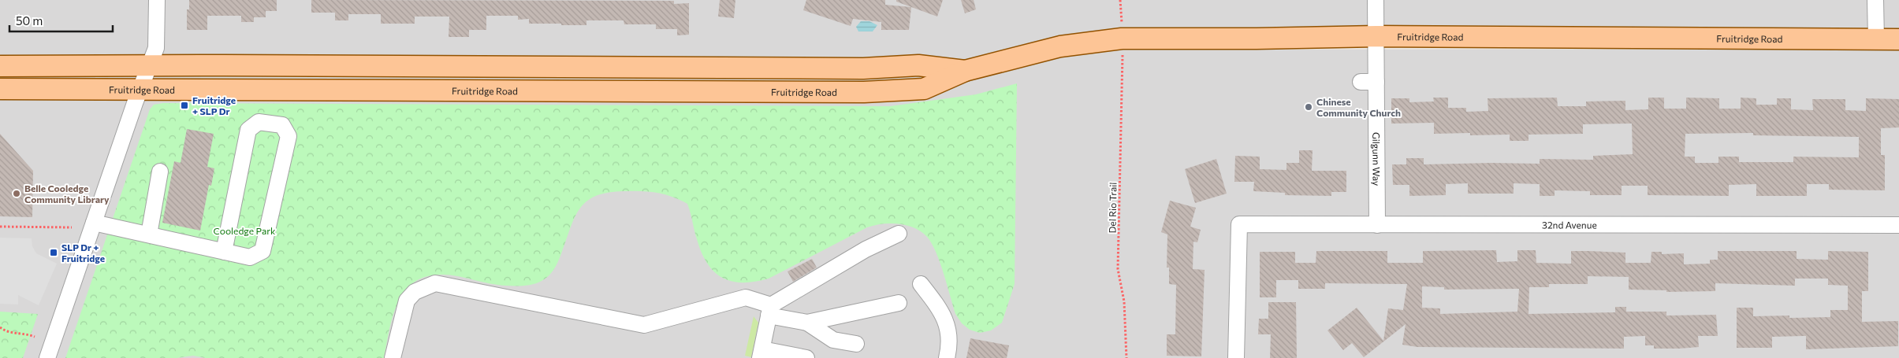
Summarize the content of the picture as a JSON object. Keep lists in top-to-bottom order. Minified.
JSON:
{"streets":{"main road":["Fruitridge Road"],"street":["Gilgunn Way","32nd Avenue"],"path":["Del Rio Trail"]},"crossings":[["Fruitridge Road","Gilgunn Way"],["Gilgunn Way","32nd Avenue"]],"parks":["Cooledge Park"],"places":{"transit":["Fruitridge + SLP Dr","SLP Dr + Fruitridge"],"other":["Chinese Community Church","Belle Cooledge Community Library"]},"scale_bar":"50 m"}
